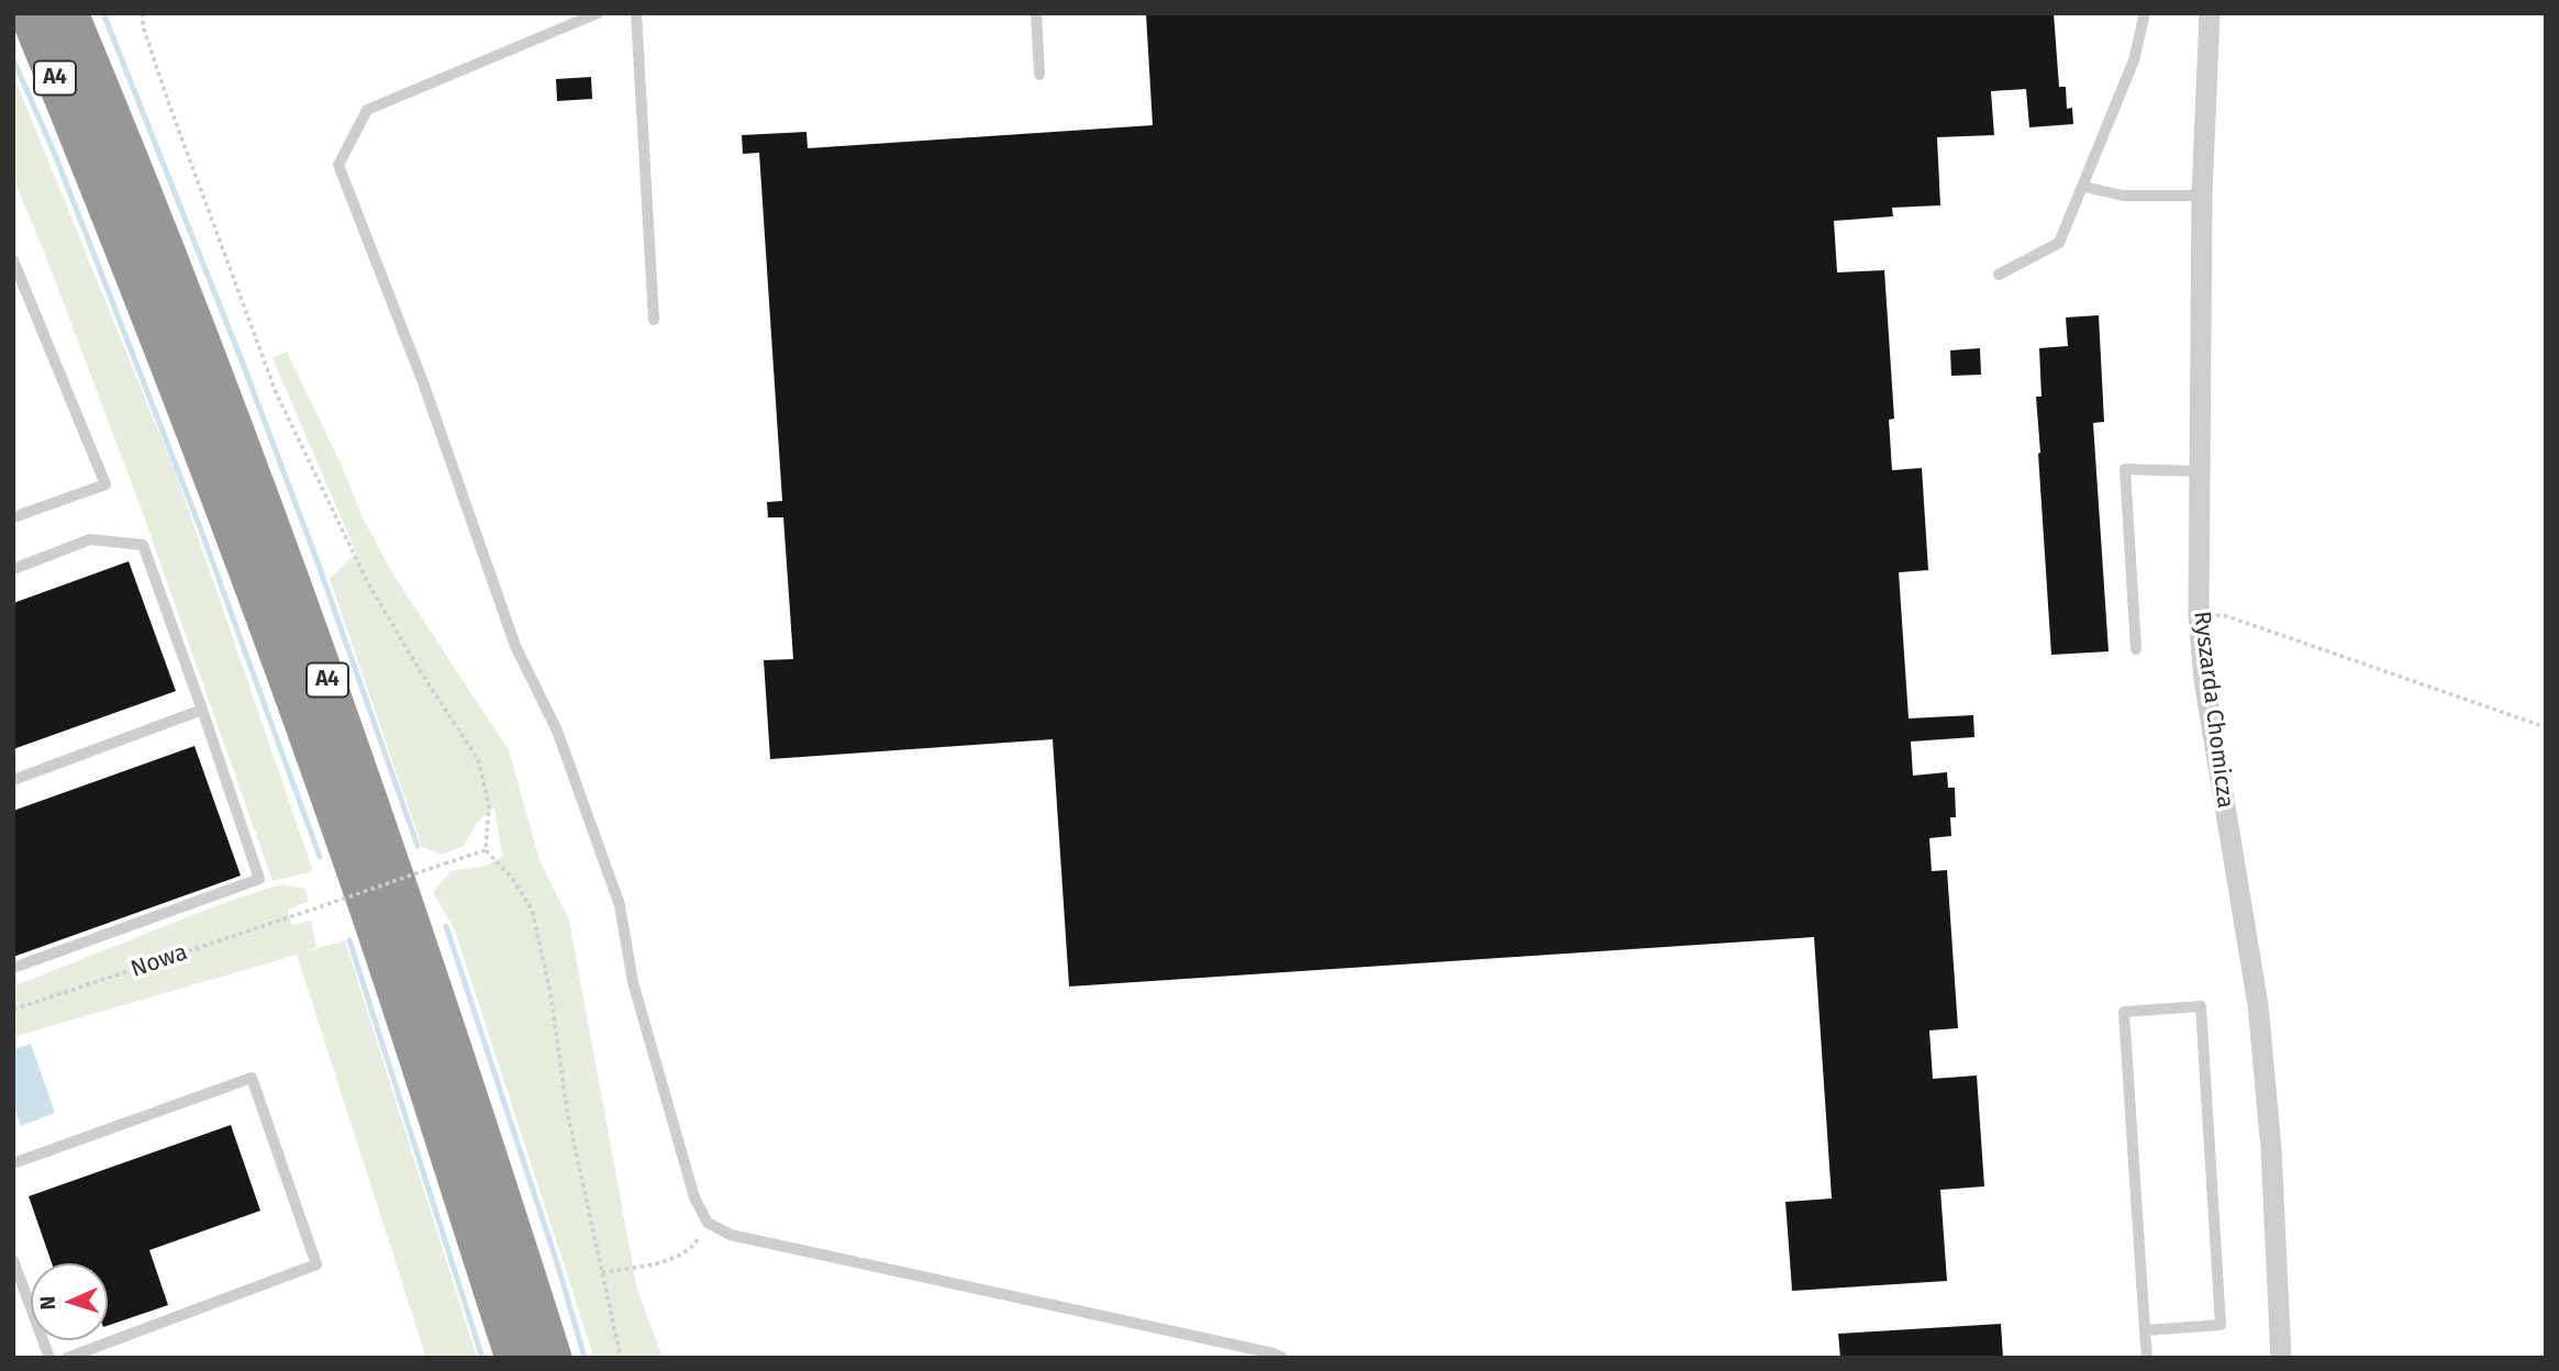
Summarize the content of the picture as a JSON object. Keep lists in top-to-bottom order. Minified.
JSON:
{"streets":{"highway":["A4"],"street":["Ryszarda Chomicza"],"path":["Nowa"]},"north":"left"}
